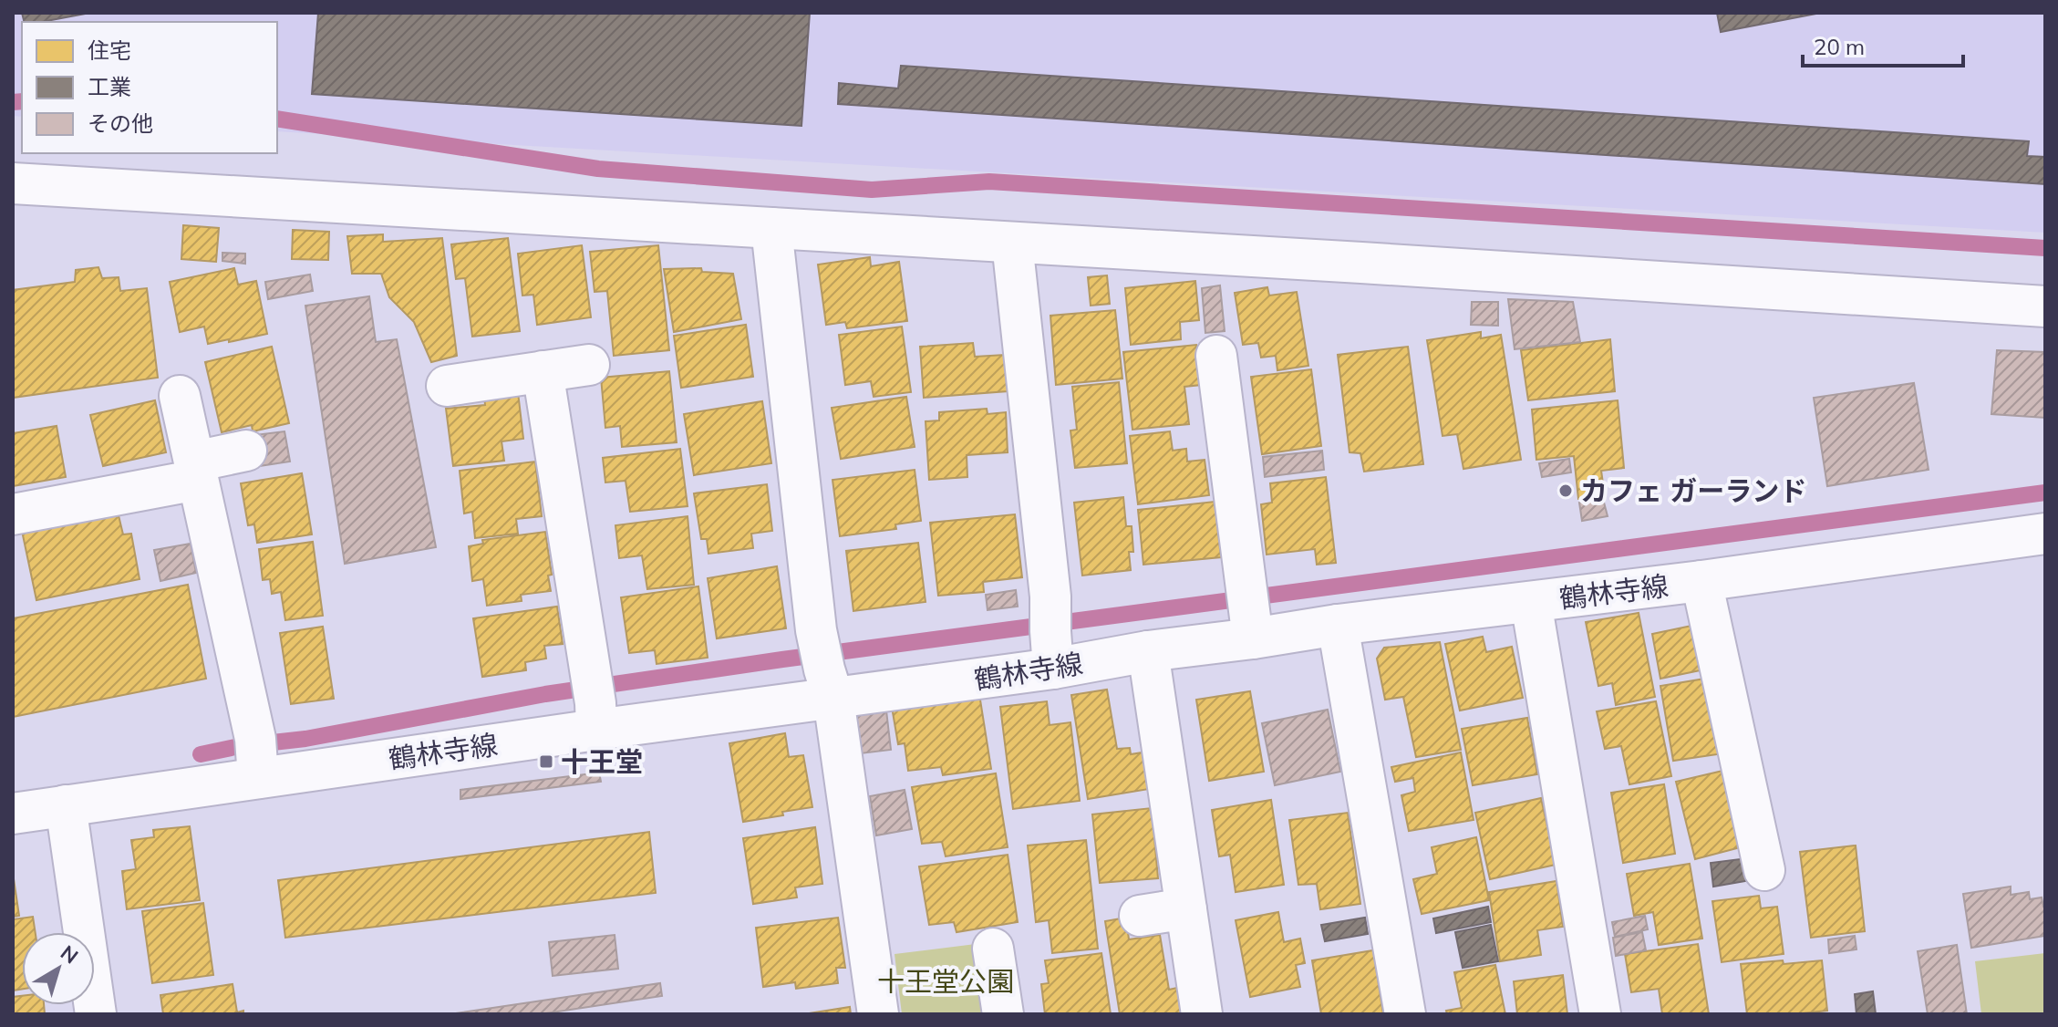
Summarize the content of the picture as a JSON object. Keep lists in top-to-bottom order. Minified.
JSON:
{"streets":{"street":["鶴林寺線"]},"parks":["十王堂公園"],"places":{"other":["カフェ ガーランド"],"transit":["十王堂"]},"legend":["住宅","工業","その他"],"scale_bar":"20 m","north":"top right"}
